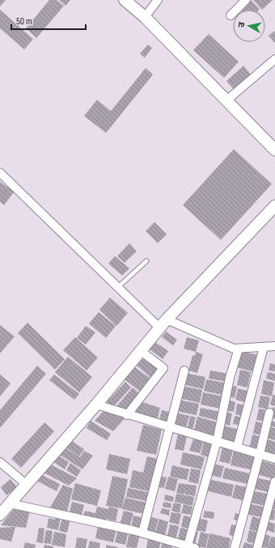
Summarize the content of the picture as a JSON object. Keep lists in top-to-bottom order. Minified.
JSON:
{"scale_bar":"50 m","north":"left"}
